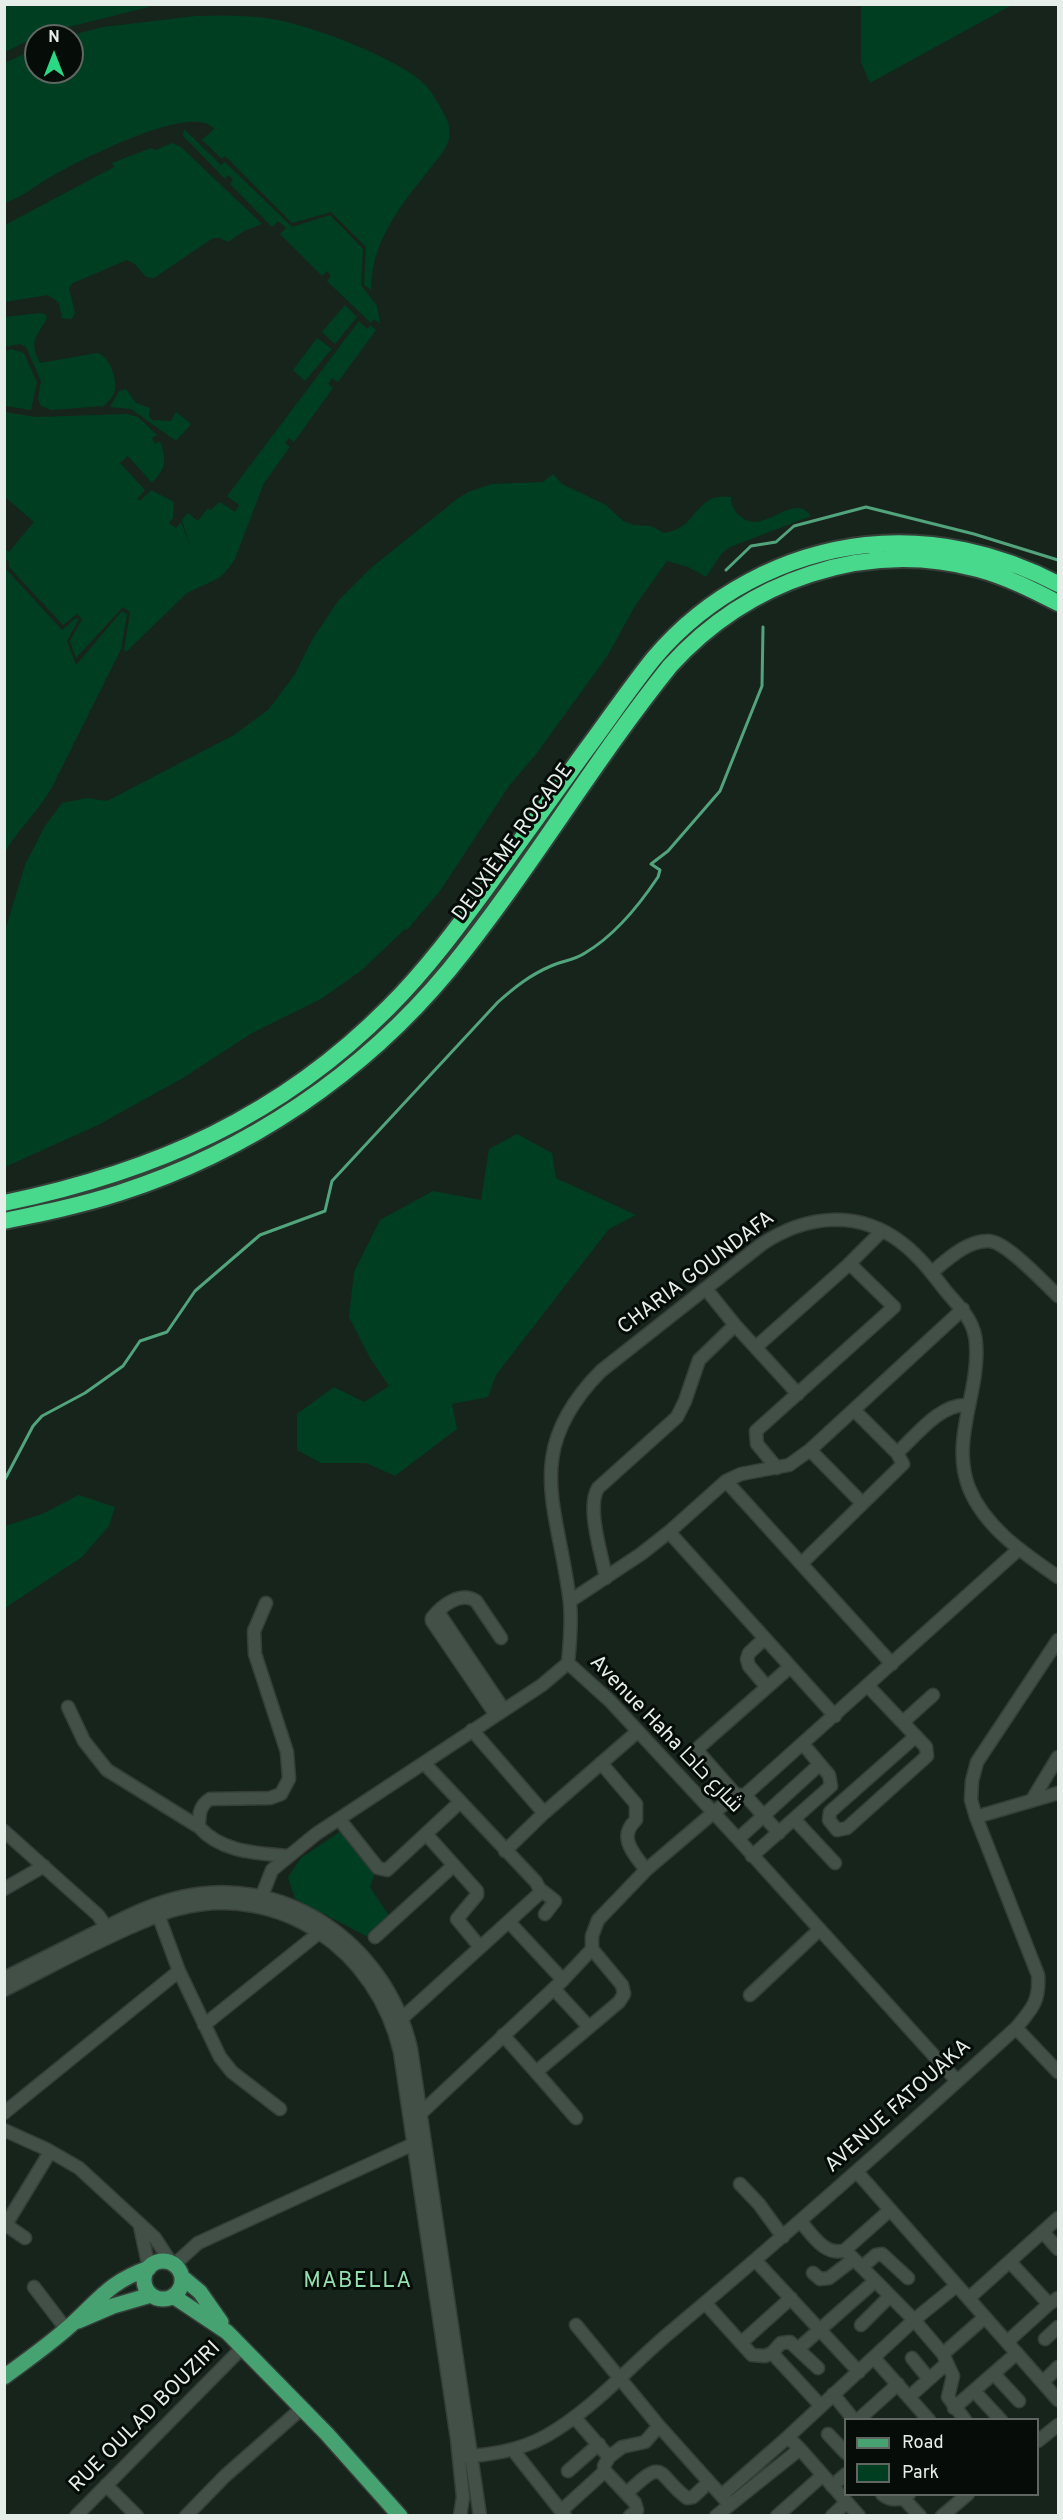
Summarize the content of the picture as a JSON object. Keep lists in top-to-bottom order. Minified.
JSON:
{"streets":{"highway":["DEUXIÈME ROCADE"],"street":["CHARIA GOUNDAFA","Avenue Haha شارع حاحا","AVENUE FATOUAKA","RUE OULAD BOUZIRI"]},"crossings":[["CHARIA GOUNDAFA","Avenue Haha شارع حاحا"],["Avenue Haha شارع حاحا","AVENUE FATOUAKA"]],"districts":["MABELLA"],"legend":["Road","Park"],"north":"top"}
